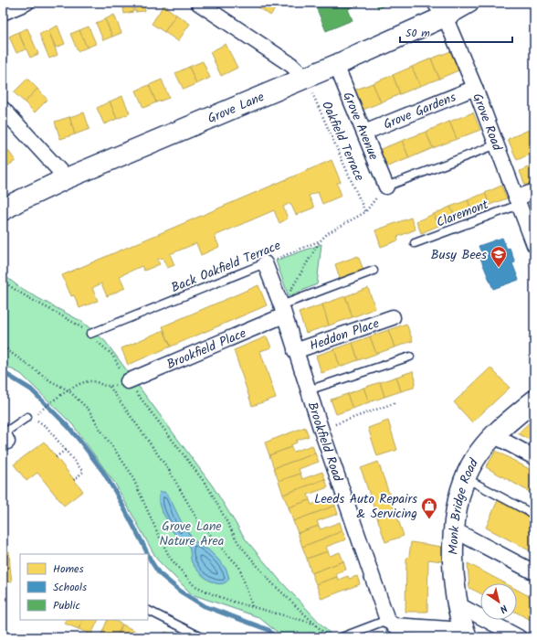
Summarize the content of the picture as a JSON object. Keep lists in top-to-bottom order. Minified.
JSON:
{"streets":{"main road":["Grove Lane","Monk Bridge Road"],"street":["Grove Gardens","Grove Road","Grove Avenue","Heddon Place","Brookfield Place","Brookfield Road"],"lane":["Claremont","Back Oakfield Terrace"],"path":["Oakfield Terrace"]},"crossings":[["Grove Lane","Grove Road"],["Grove Lane","Grove Avenue"],["Grove Lane","Oakfield Terrace"],["Grove Gardens","Grove Road"],["Grove Gardens","Grove Avenue"],["Grove Road","Claremont"],["Oakfield Terrace","Back Oakfield Terrace"],["Back Oakfield Terrace","Brookfield Road"],["Heddon Place","Brookfield Road"],["Brookfield Place","Brookfield Road"]],"parks":["Grove Lane Nature Area"],"places":{"school or university":["Busy Bees"],"shop":["Leeds Auto Repairs & Servicing"]},"legend":["Homes","Schools","Public"],"scale_bar":"50 m","north":"bottom right"}
